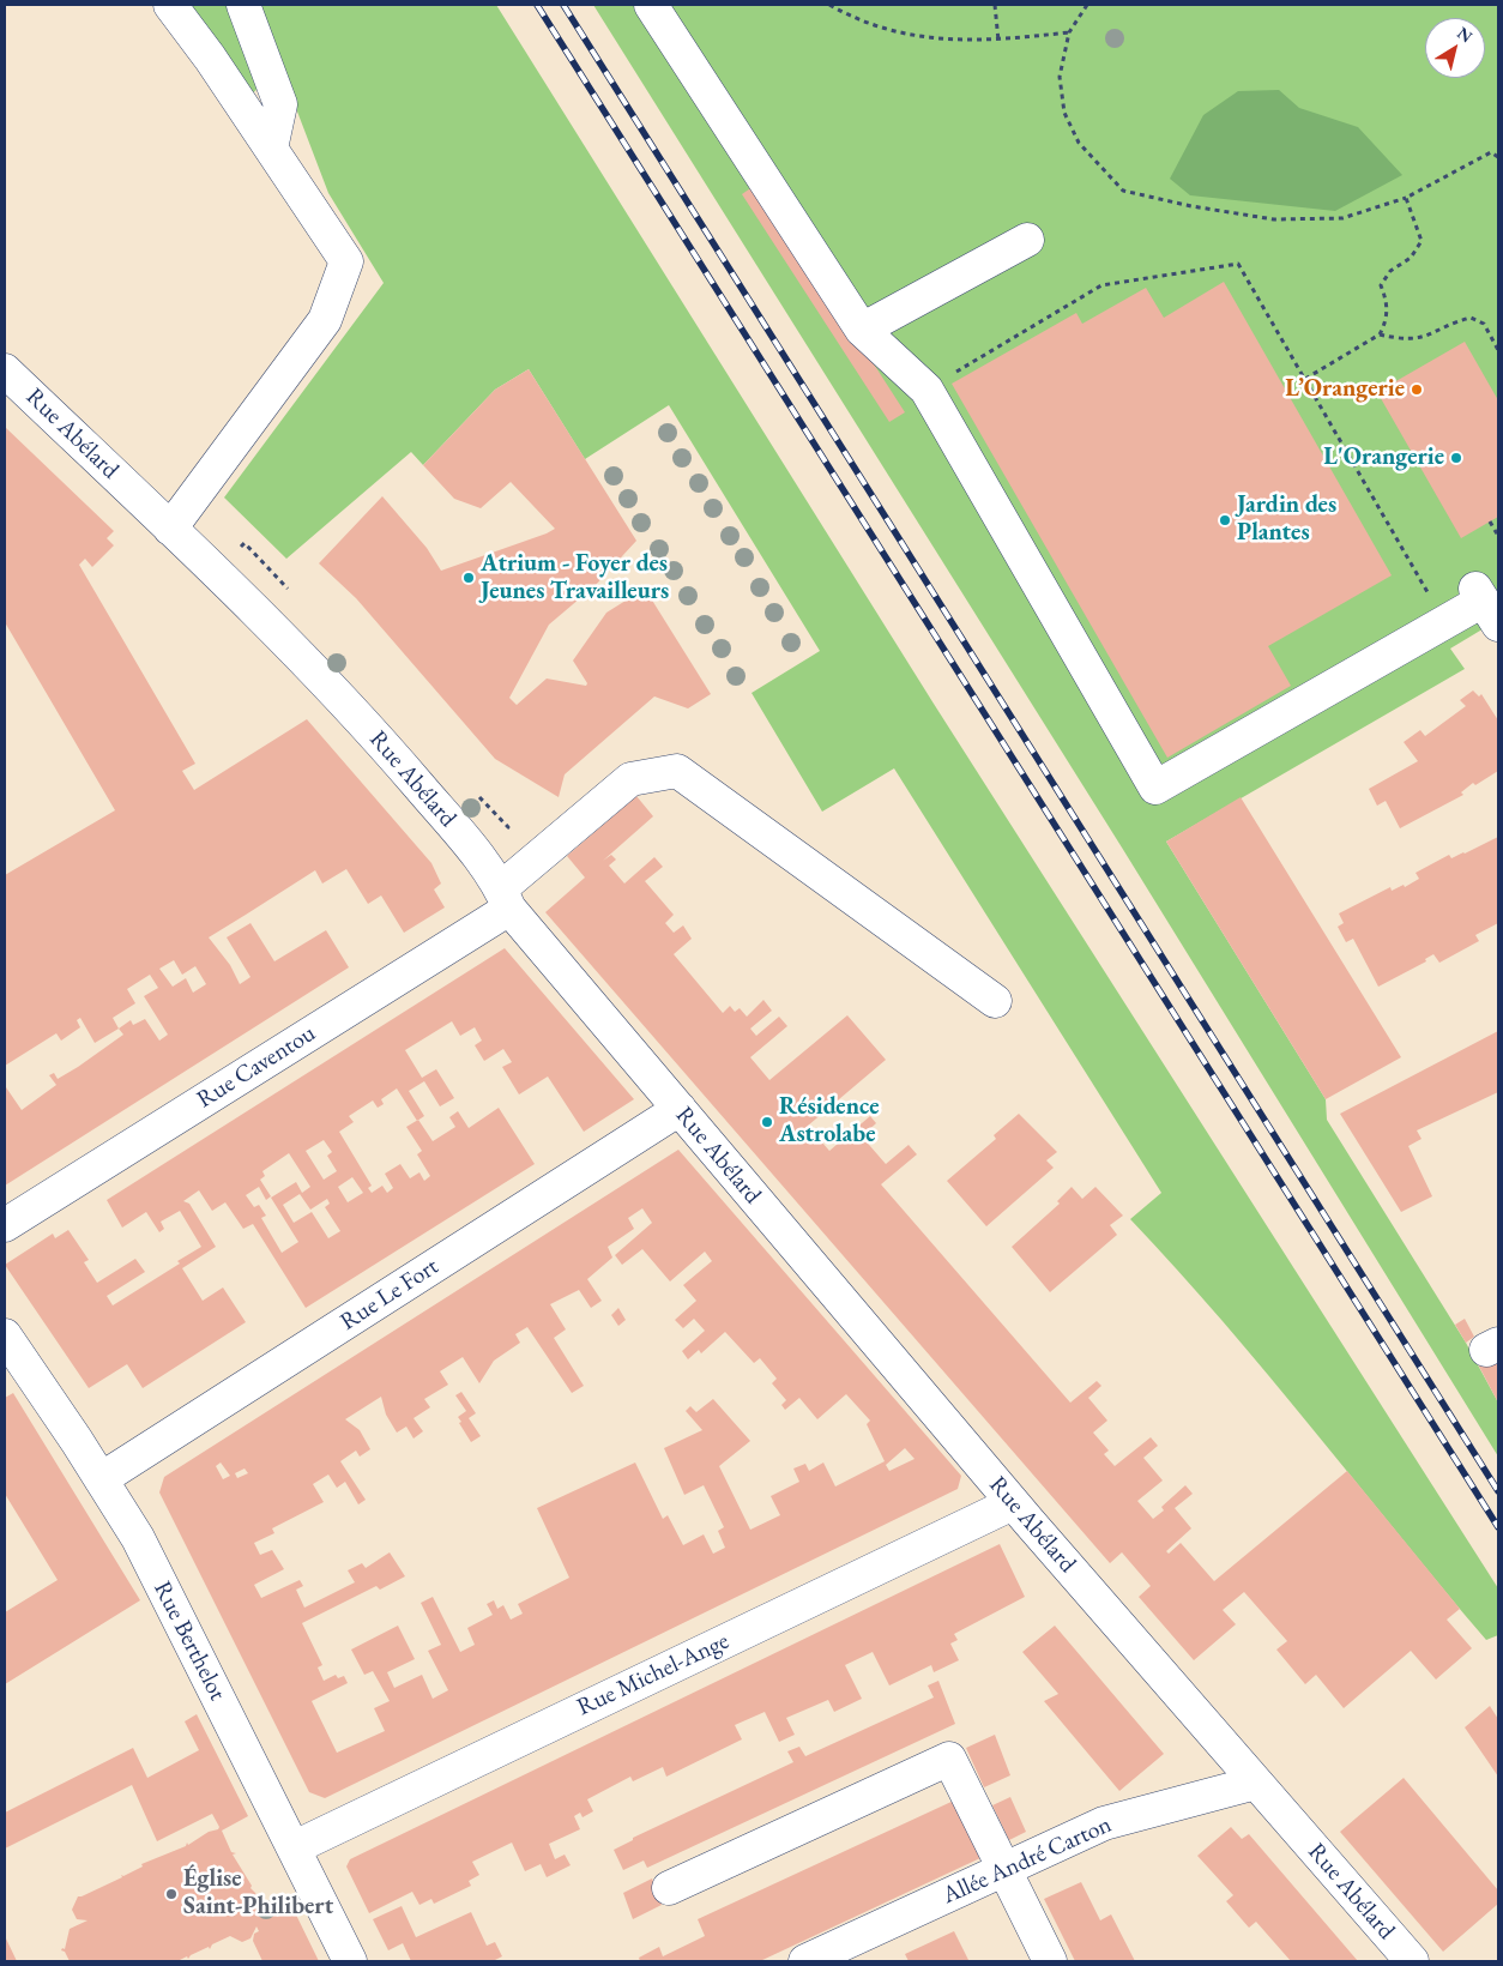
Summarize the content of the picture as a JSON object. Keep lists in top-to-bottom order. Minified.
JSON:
{"streets":{"street":["Rue Abélard","Rue Caventou","Rue Le Fort","Rue Berthelot","Rue Michel-Ange","Allée André Carton"]},"crossings":[["Rue Abélard","Rue Caventou"],["Rue Abélard","Rue Le Fort"],["Rue Abélard","Rue Michel-Ange"],["Rue Abélard","Allée André Carton"],["Rue Le Fort","Rue Berthelot"],["Rue Berthelot","Rue Michel-Ange"]],"places":["L’Orangerie","L'Orangerie","Jardin des Plantes","Atrium - Foyer des Jeunes Travailleurs","Résidence Astrolabe","Église Saint-Philibert"],"north":"top right"}
